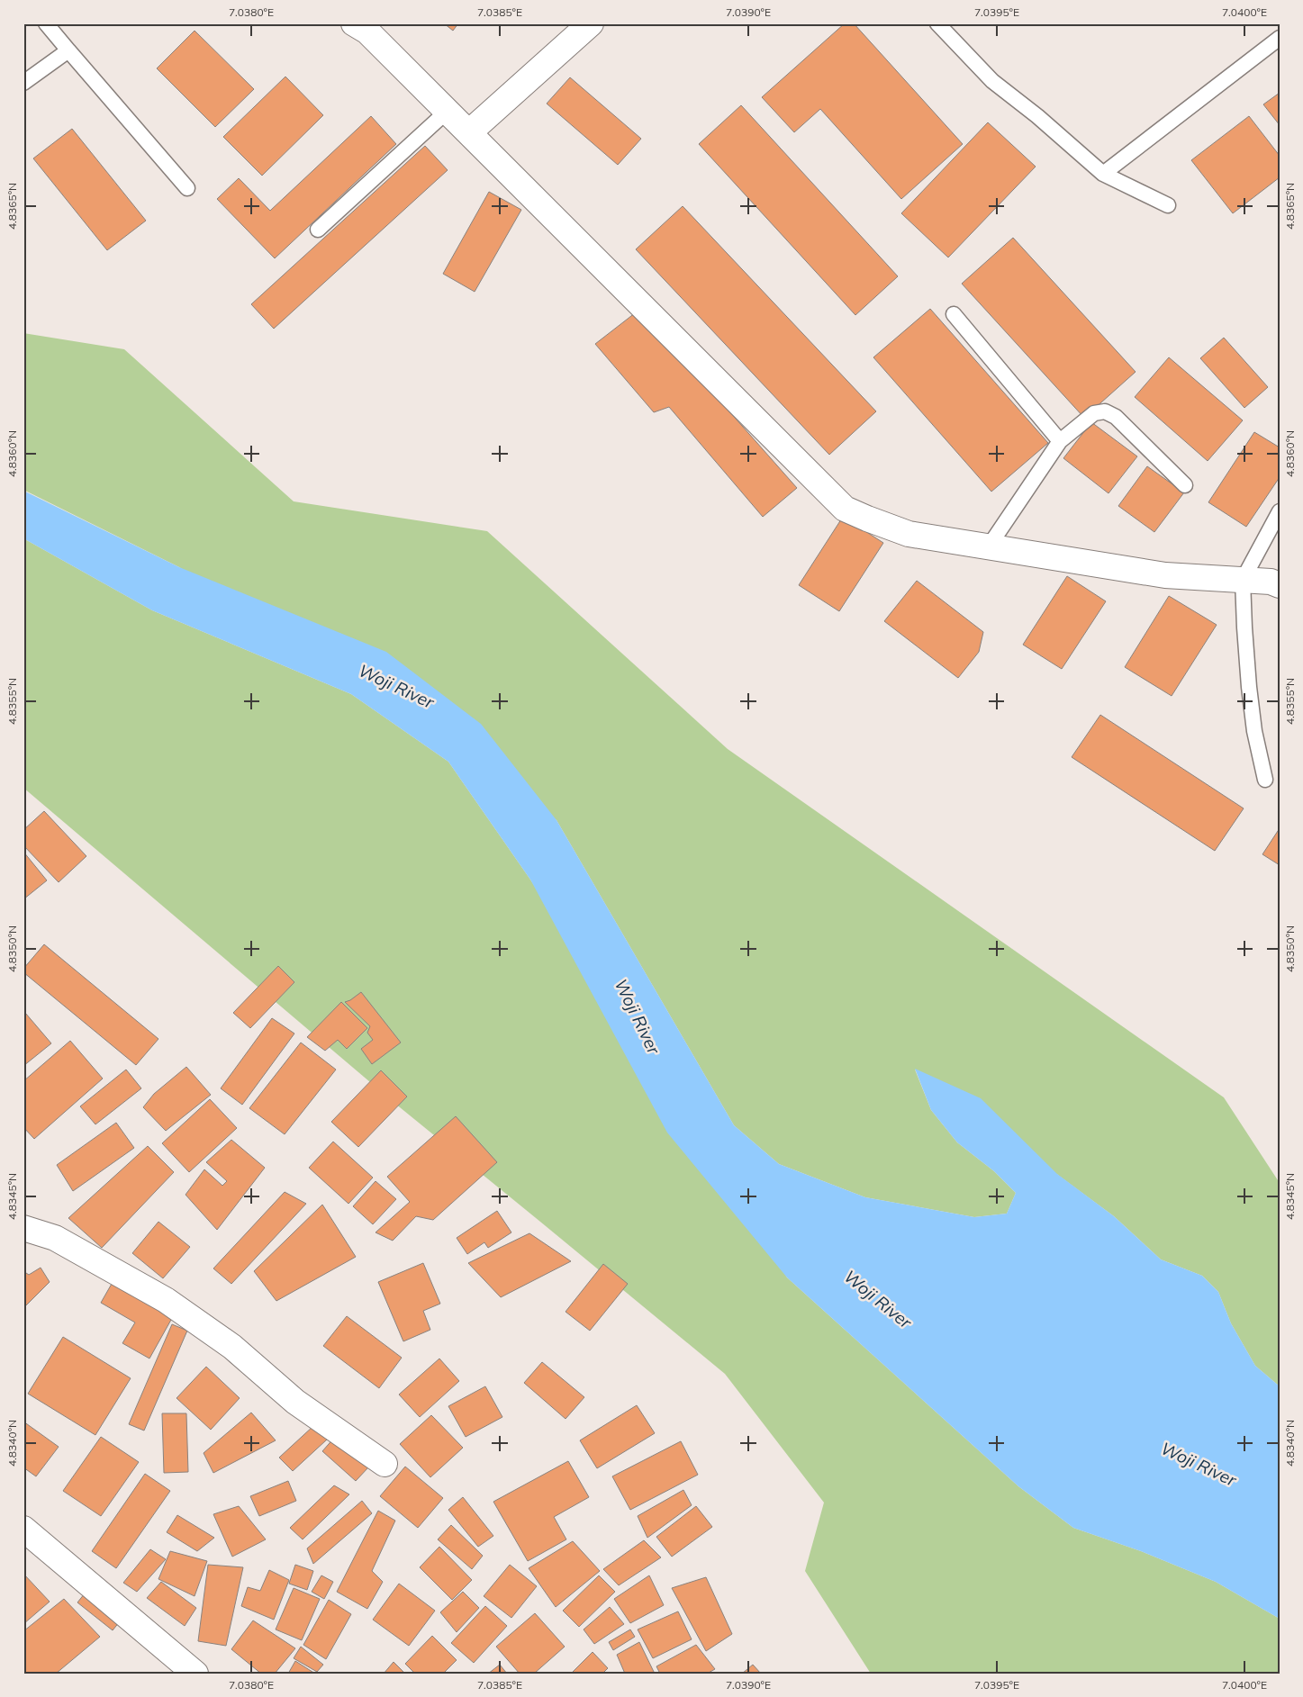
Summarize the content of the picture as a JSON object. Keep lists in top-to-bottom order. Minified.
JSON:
{"water":["Woji River"],"coordinates":["7.0380°E","7.0385°E","7.0390°E","7.0395°E","7.0400°E","4.8365°N","4.8360°N","4.8355°N","4.8350°N","4.8345°N","4.8340°N"]}
